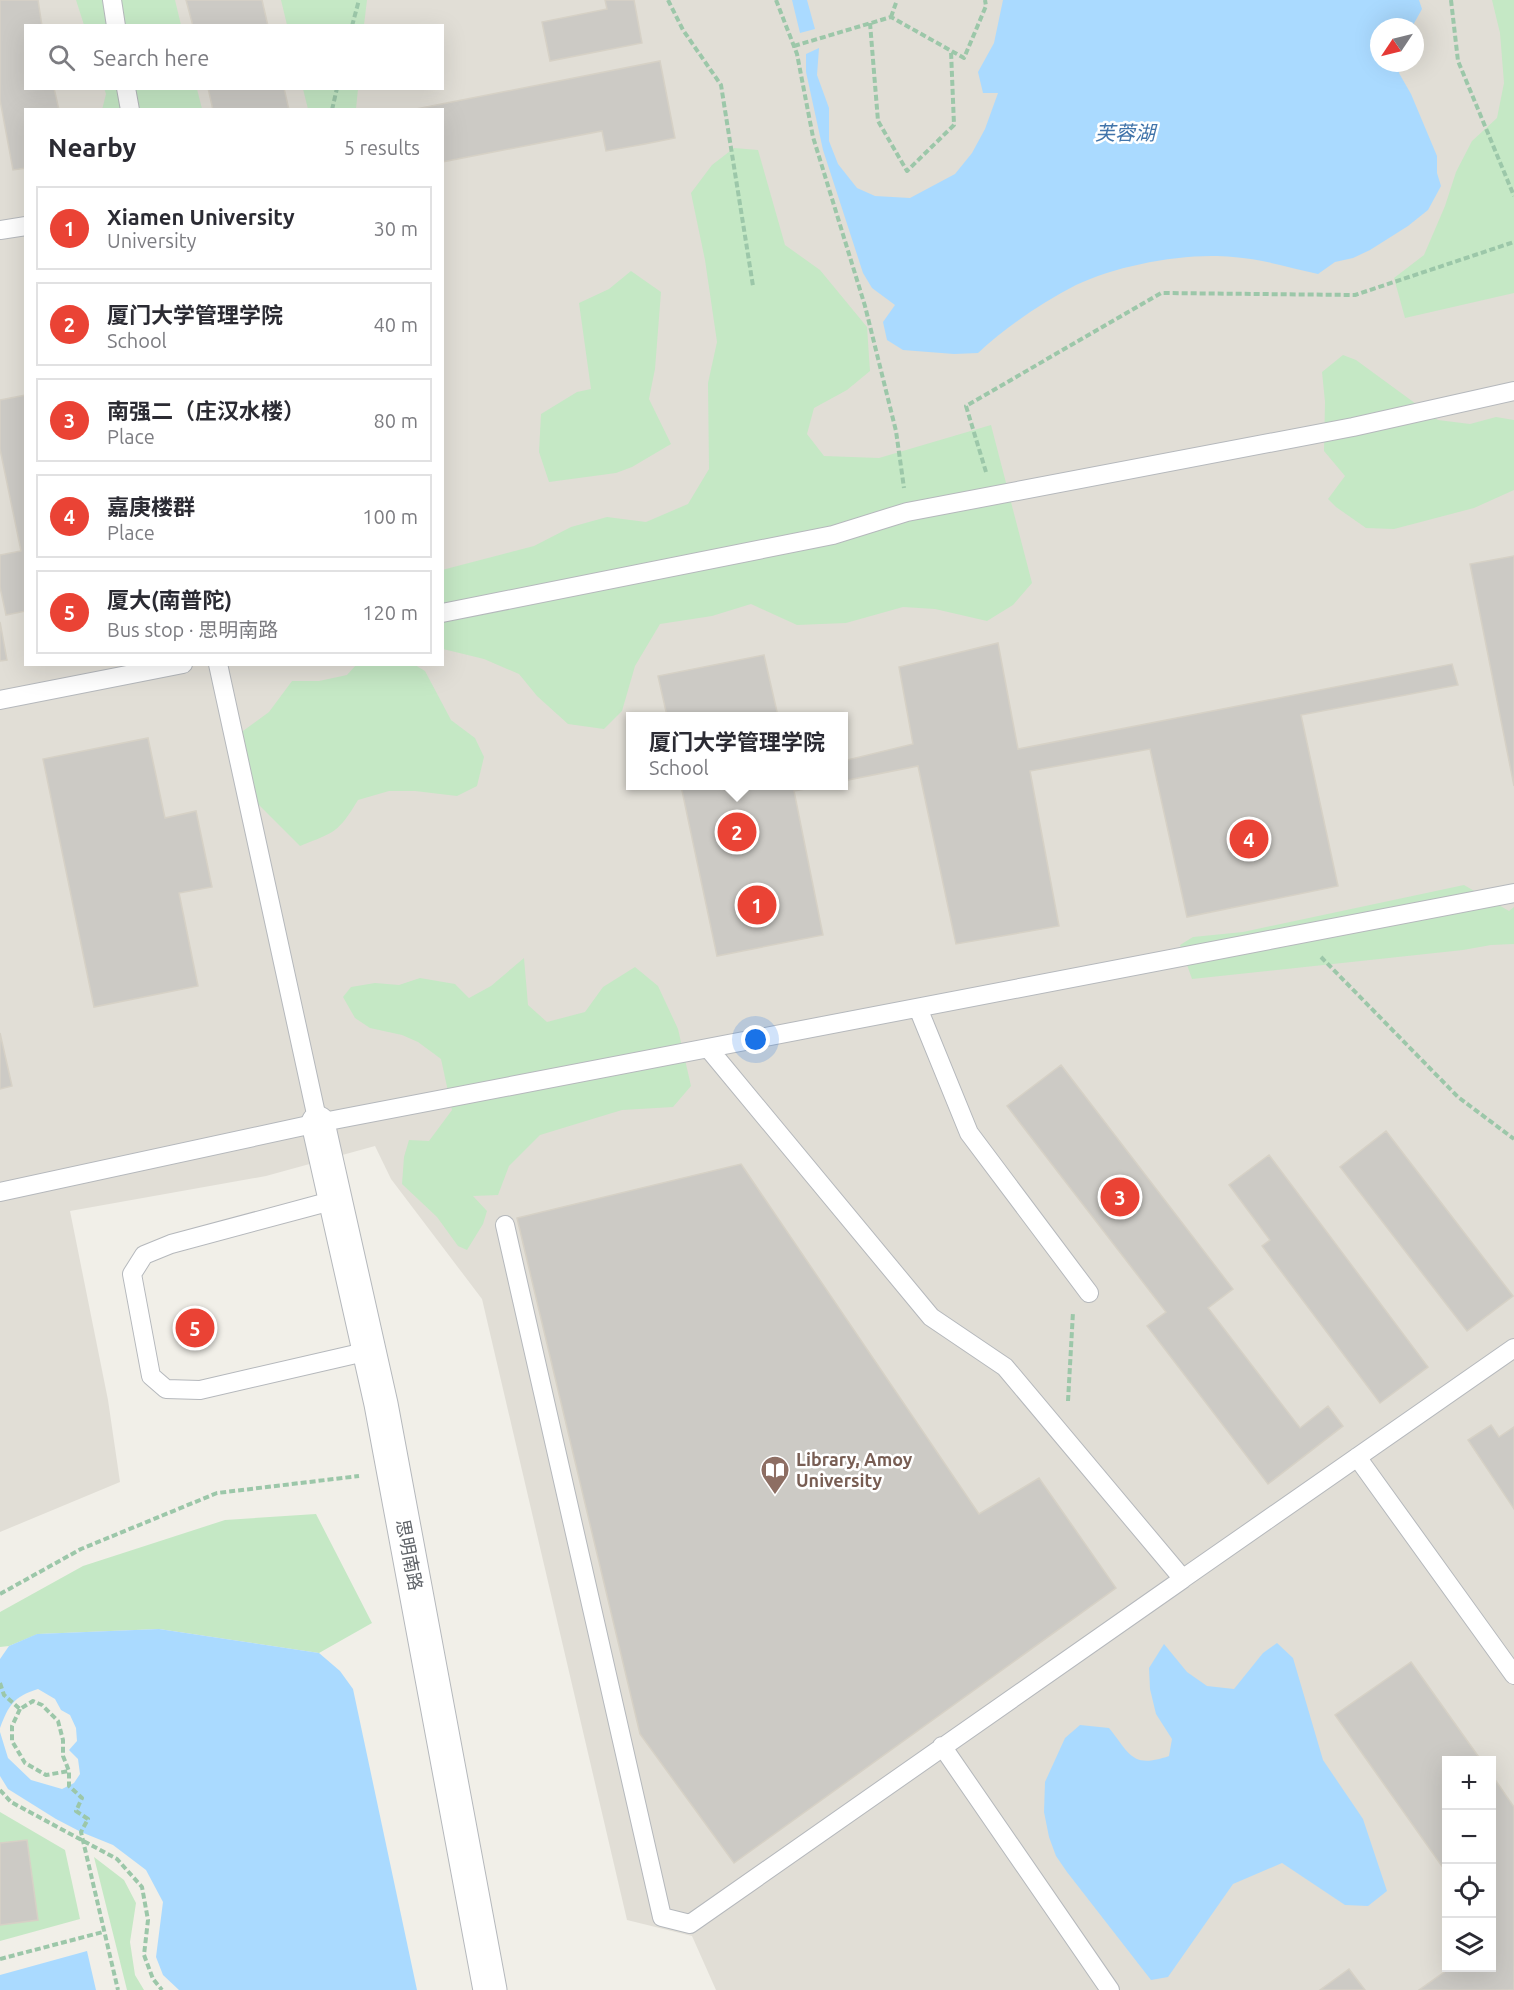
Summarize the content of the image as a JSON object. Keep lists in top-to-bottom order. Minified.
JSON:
{"streets":{"street":["思明南路"]},"water":["芙蓉湖"],"places":{"library":["Library, Amoy University"]},"north":"bottom left","page":{"search":"Search here","heading":["Nearby","5 results"],"list":[{"mark":"1","name":"Xiamen University","note":"University","value":"30 m"},{"mark":"2","name":"厦门大学管理学院","note":"School","value":"40 m"},{"mark":"3","name":"南强二（庄汉水楼）","note":"Place","value":"80 m"},{"mark":"4","name":"嘉庚楼群","note":"Place","value":"100 m"},{"mark":"5","name":"厦大(南普陀)","note":"Bus stop · 思明南路","value":"120 m"}],"popup":["厦门大学管理学院","School"],"pins":["2","4","1","3","5"],"map_buttons":["+","−"]}}
